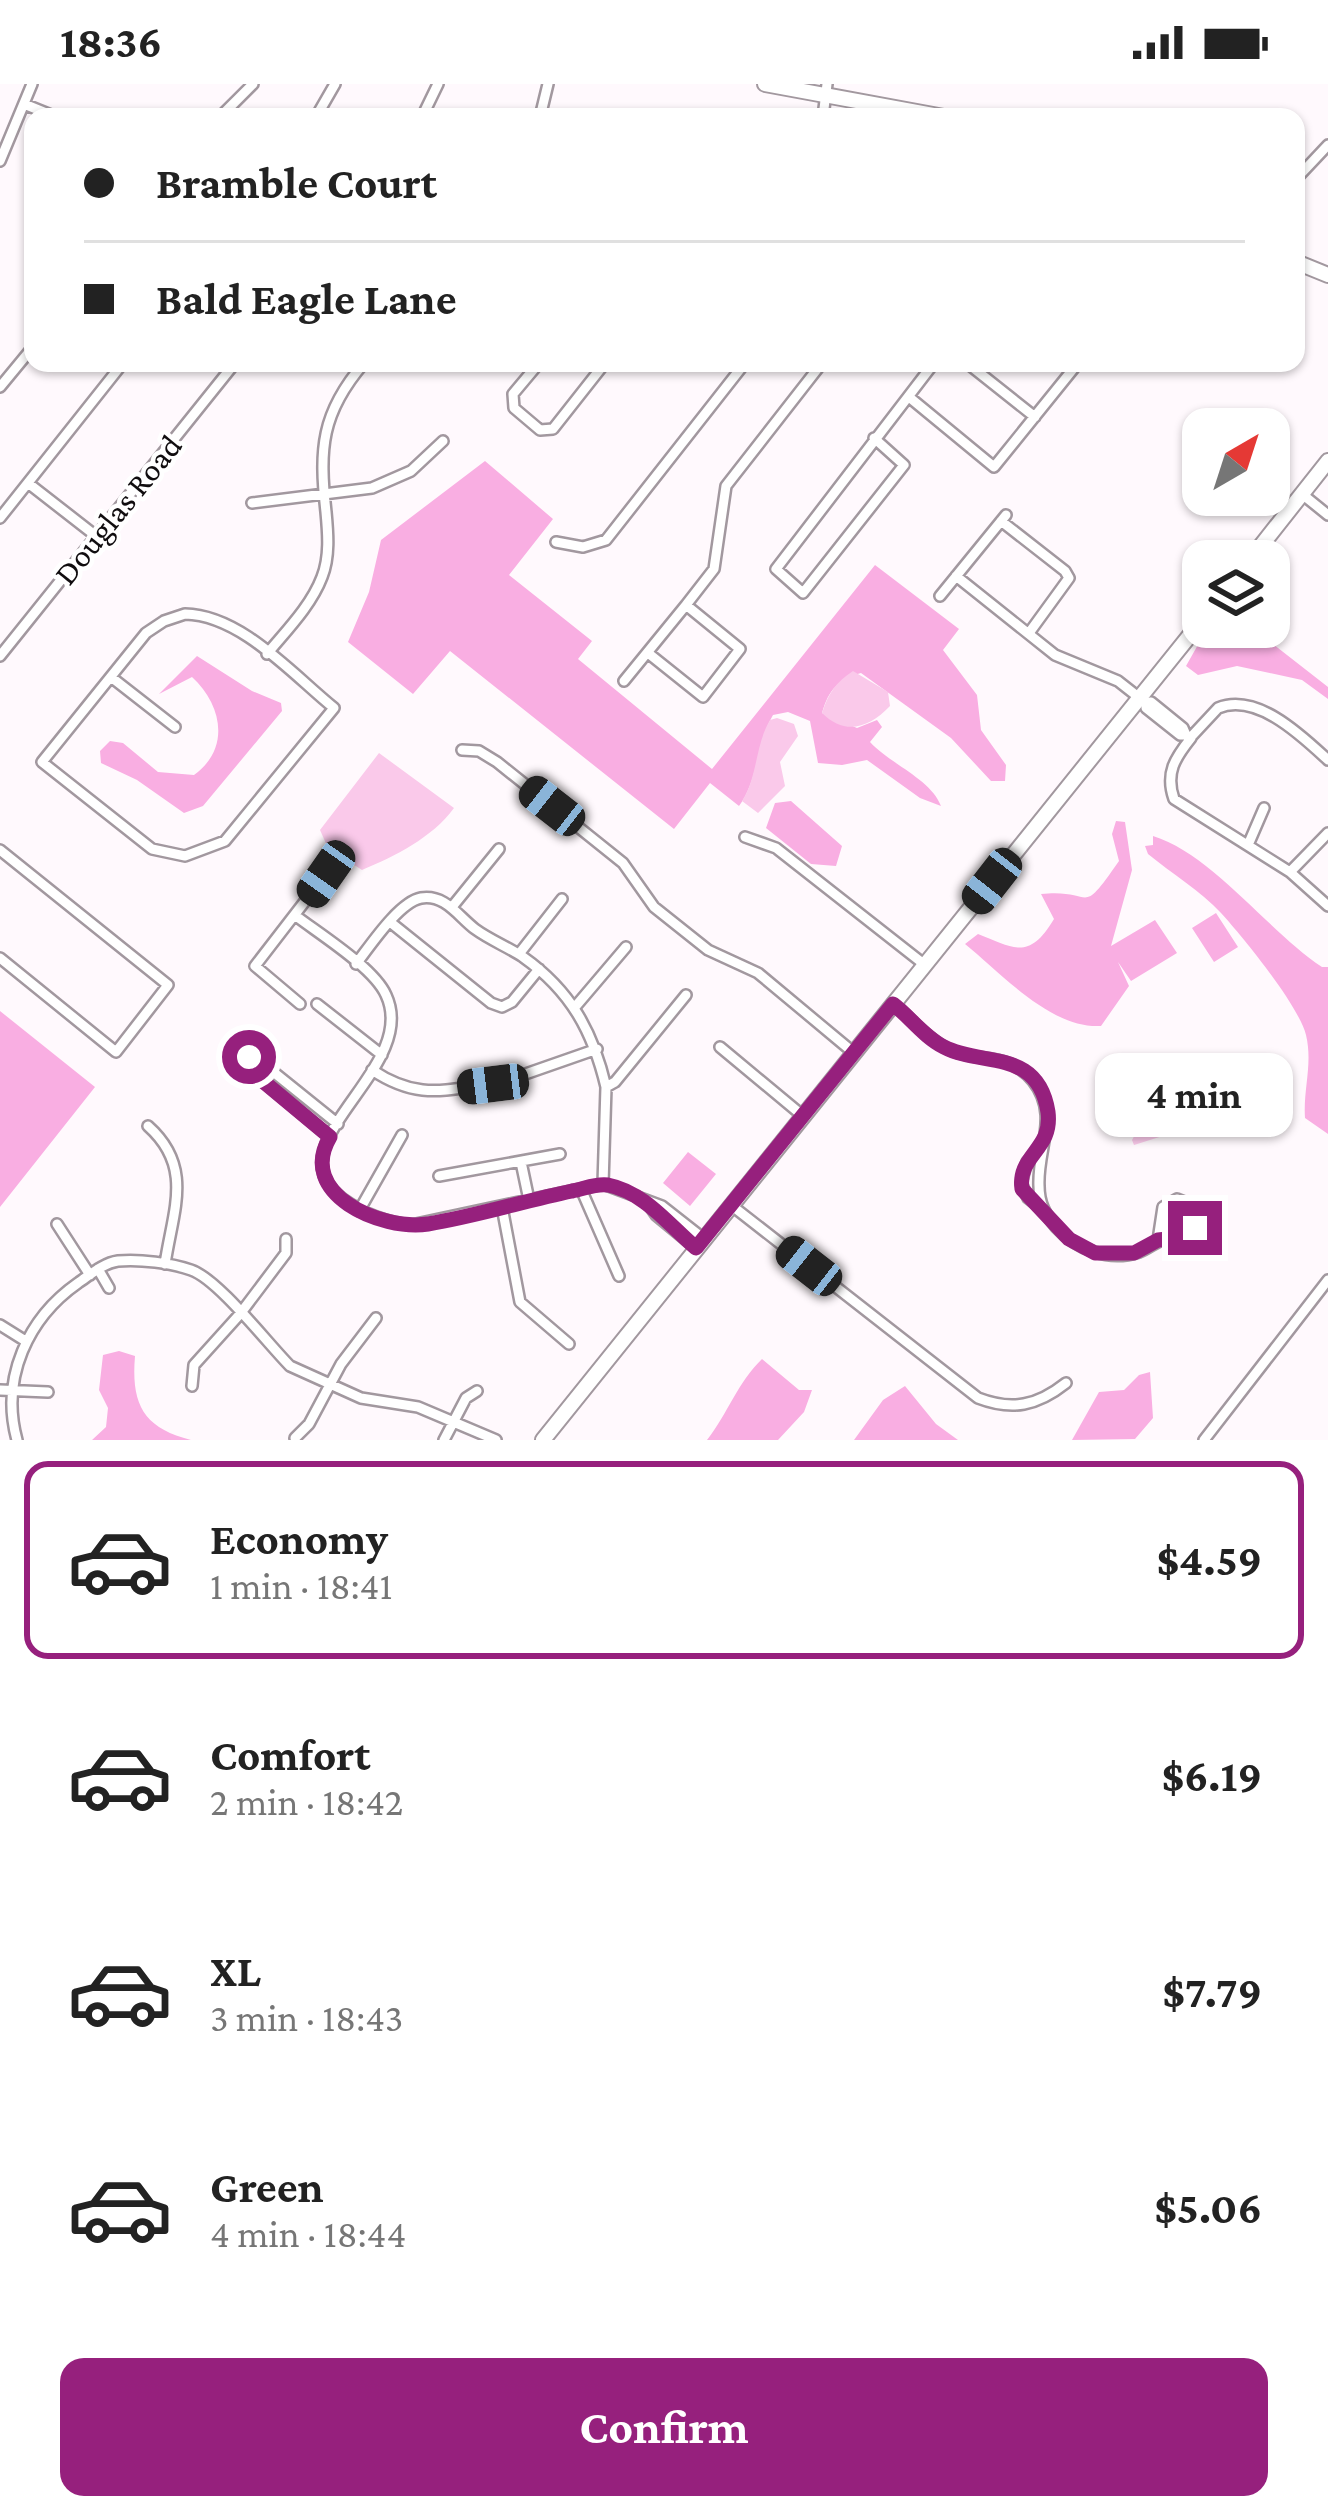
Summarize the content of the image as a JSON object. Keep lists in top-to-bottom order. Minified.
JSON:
{"streets":{"street":["Douglas Road"]},"north":"top right","page":{"status":"18:36","banner":["Bramble Court","Bald Eagle Lane"],"bubble":"4 min","list":[{"name":"Economy","note":"1 min · 18:41","value":"$4.59"},{"name":"Comfort","note":"2 min · 18:42","value":"$6.19"},{"name":"XL","note":"3 min · 18:43","value":"$7.79"},{"name":"Green","note":"4 min · 18:44","value":"$5.06"}],"buttons":"Confirm"}}
